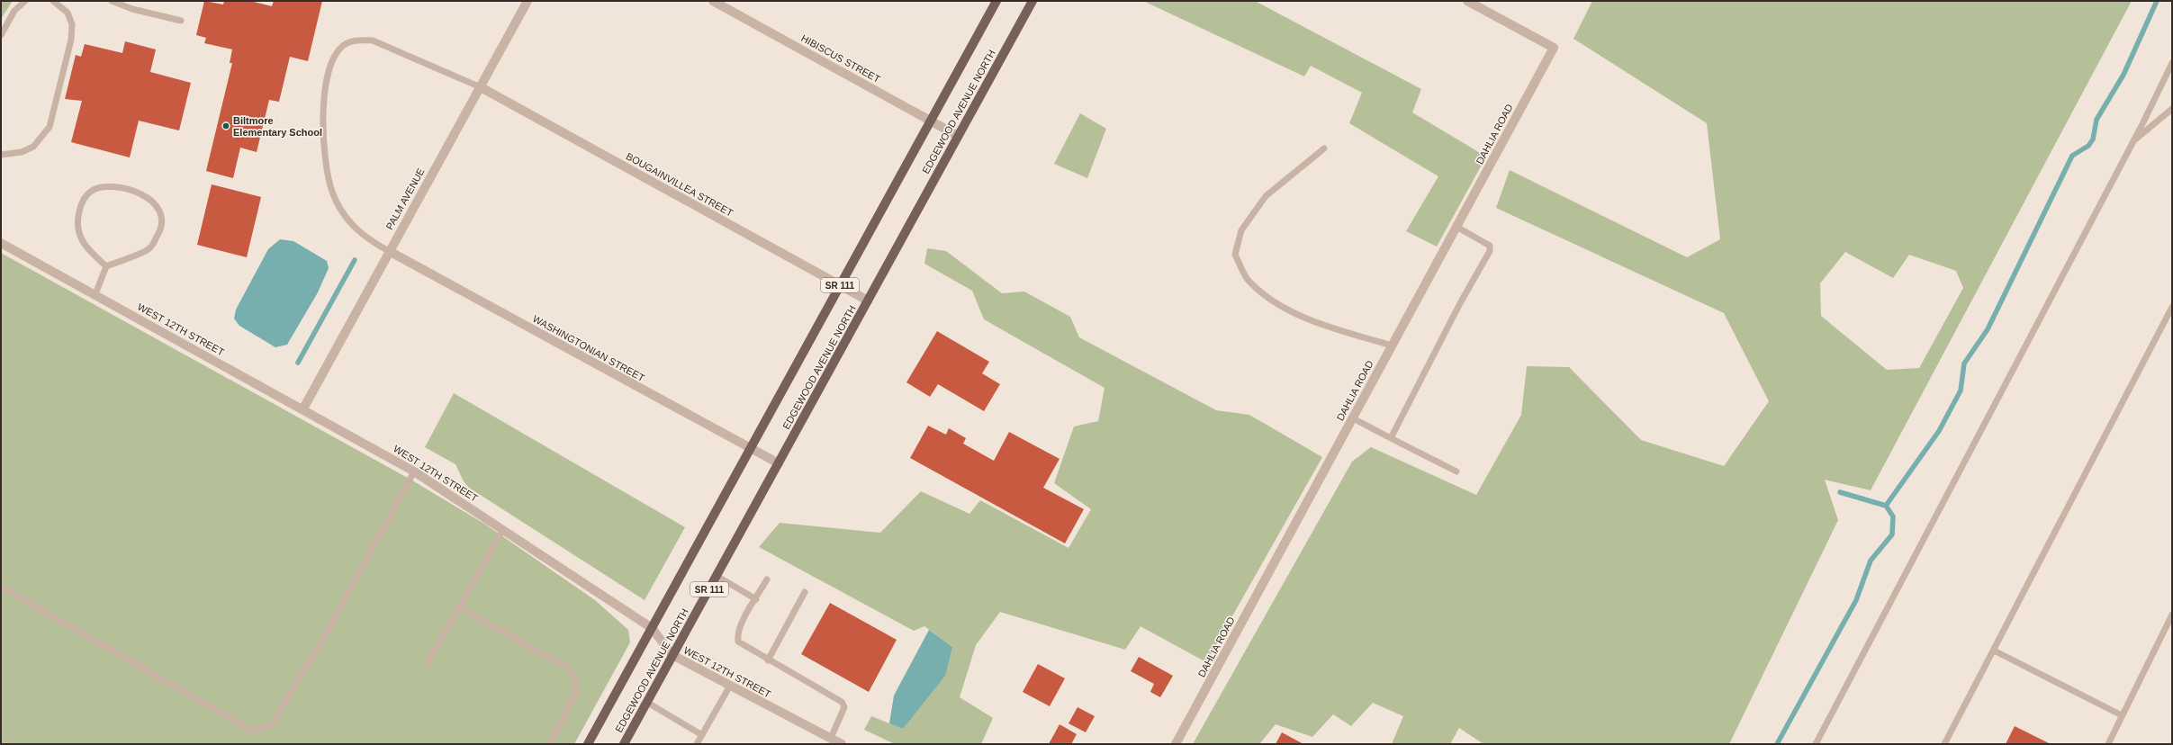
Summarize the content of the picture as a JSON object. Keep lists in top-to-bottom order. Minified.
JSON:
{"streets":{"main road":["EDGEWOOD AVENUE NORTH","SR 111"],"street":["HIBISCUS STREET","DAHLIA ROAD","BOUGAINVILLEA STREET","PALM AVENUE","WEST 12TH STREET","WASHINGTONIAN STREET"]},"crossings":[["HIBISCUS STREET","EDGEWOOD AVENUE NORTH"],["EDGEWOOD AVENUE NORTH","BOUGAINVILLEA STREET"],["EDGEWOOD AVENUE NORTH","WEST 12TH STREET"],["EDGEWOOD AVENUE NORTH","WASHINGTONIAN STREET"],["BOUGAINVILLEA STREET","PALM AVENUE"],["PALM AVENUE","WEST 12TH STREET"],["PALM AVENUE","WASHINGTONIAN STREET"]],"places":["Biltmore Elementary School"]}
